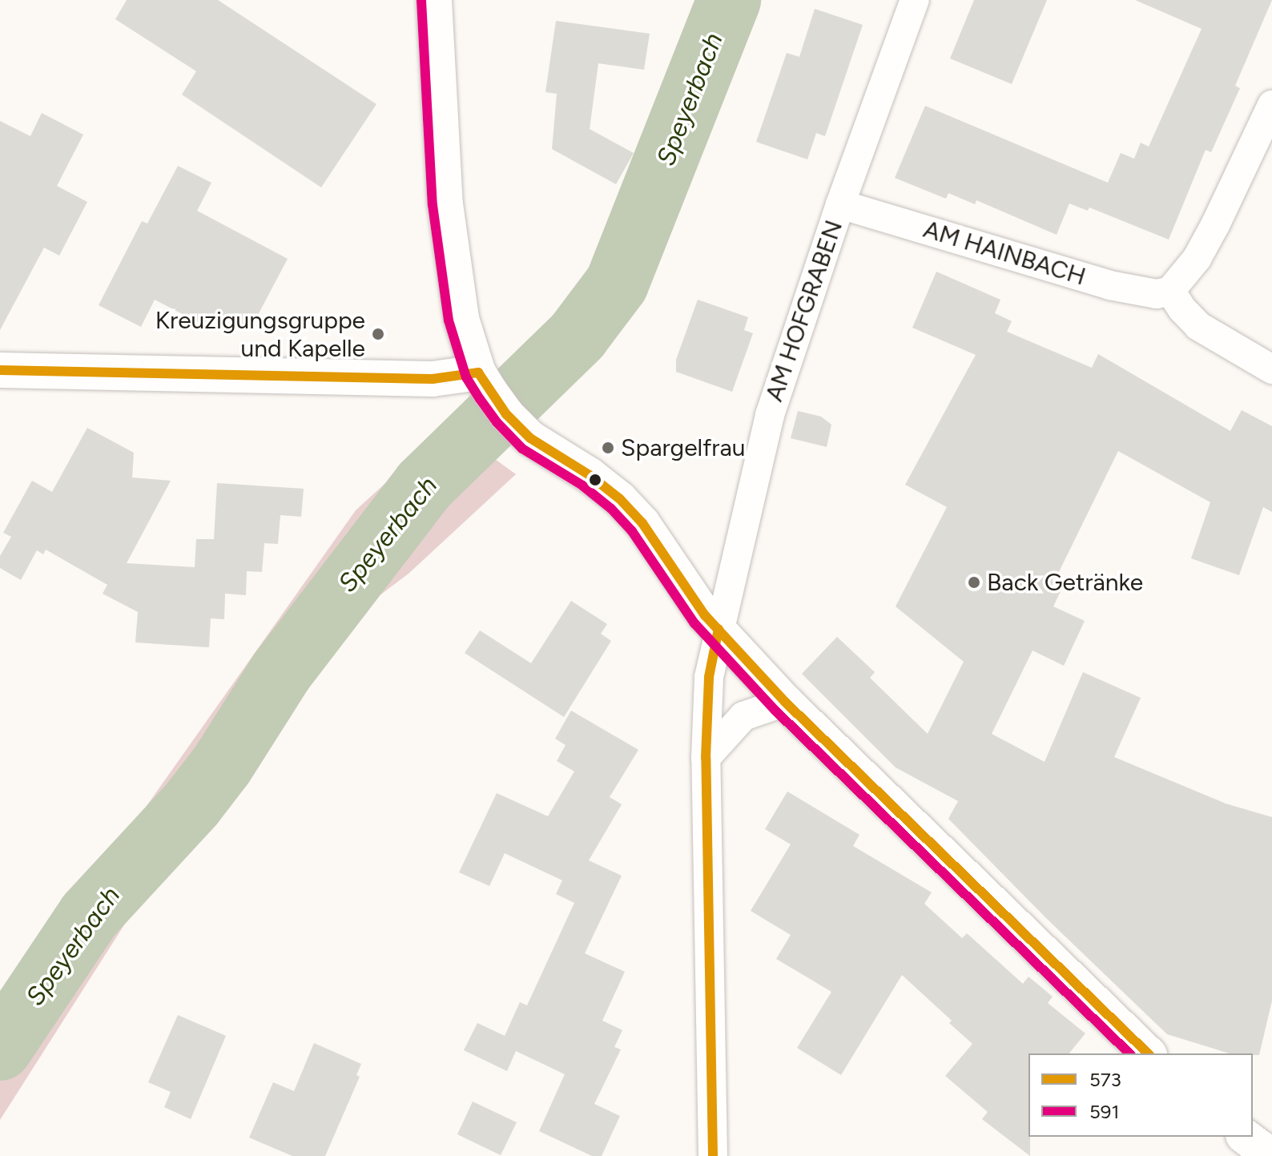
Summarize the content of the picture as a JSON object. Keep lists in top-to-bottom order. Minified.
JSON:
{"streets":{"street":["AM HAINBACH","AM HOFGRABEN"]},"crossings":[["AM HAINBACH","AM HOFGRABEN"]],"water":["Speyerbach"],"places":["Kreuzigungsgruppe und Kapelle","Spargelfrau","Back Getränke"],"lines":["transit line 591","transit line 573"],"legend":["573","591"]}
